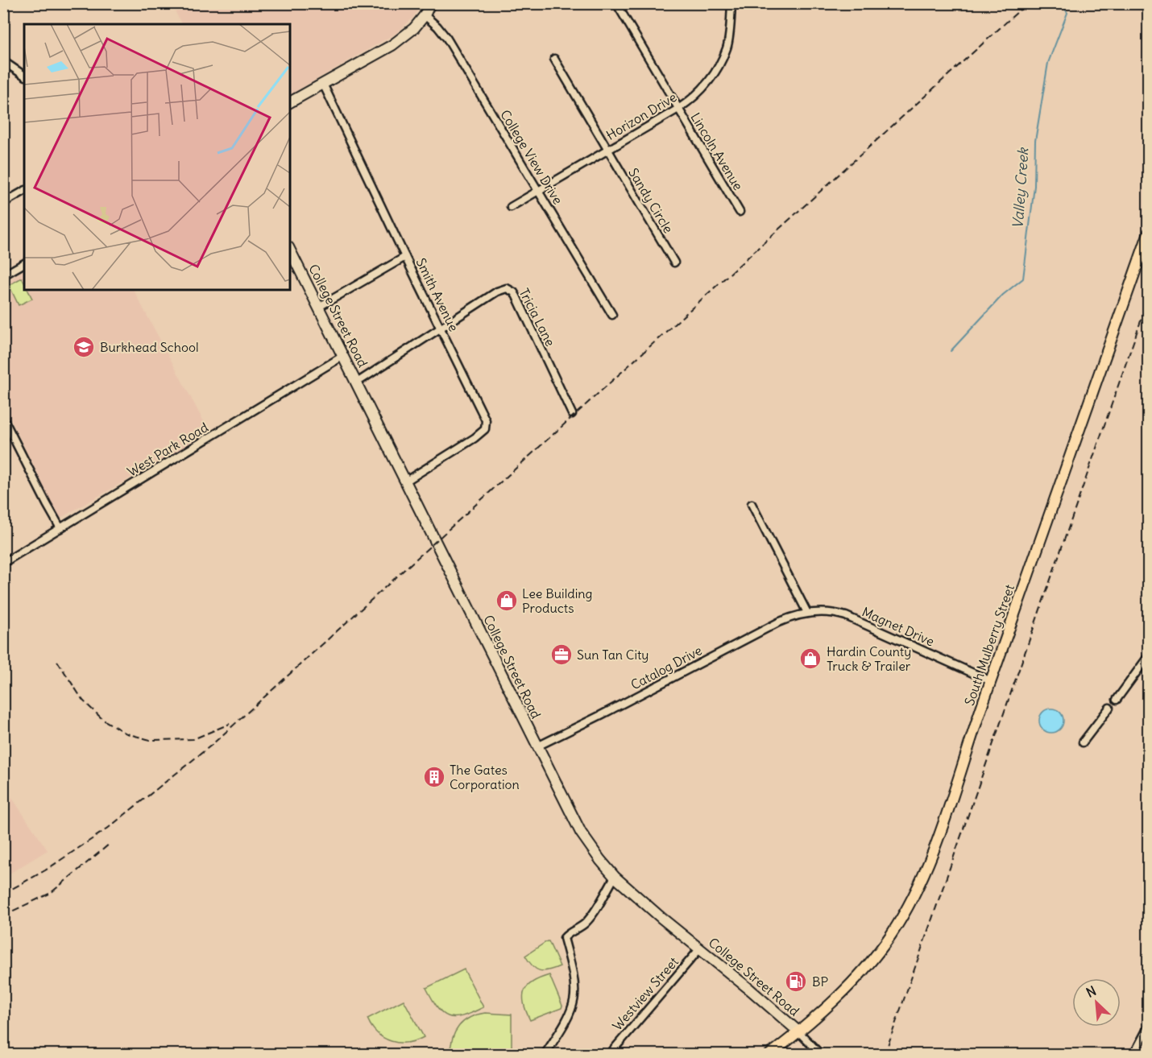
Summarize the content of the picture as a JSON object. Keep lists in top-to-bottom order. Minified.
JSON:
{"streets":{"main road":["South Mulberry Street"],"street":["Horizon Drive","Lincoln Avenue","College View Drive","Sandy Circle","Smith Avenue","College Street Road","Tricia Lane","West Park Road","Magnet Drive","Catalog Drive","Westview Street"]},"crossings":[["Horizon Drive","Lincoln Avenue"],["Horizon Drive","College View Drive"],["Horizon Drive","Sandy Circle"],["Smith Avenue","College Street Road"],["Smith Avenue","Tricia Lane"],["College Street Road","Tricia Lane"],["College Street Road","West Park Road"],["College Street Road","South Mulberry Street"],["College Street Road","Catalog Drive"],["College Street Road","Westview Street"],["Magnet Drive","South Mulberry Street"],["Magnet Drive","Catalog Drive"]],"water":["Valley Creek"],"places":{"school or university":["Burkhead School"],"shop":["Lee Building Products","Hardin County Truck & Trailer"],"office":["Sun Tan City"],"building":["The Gates Corporation"],"fuel station":["BP"]},"north":"top left"}
